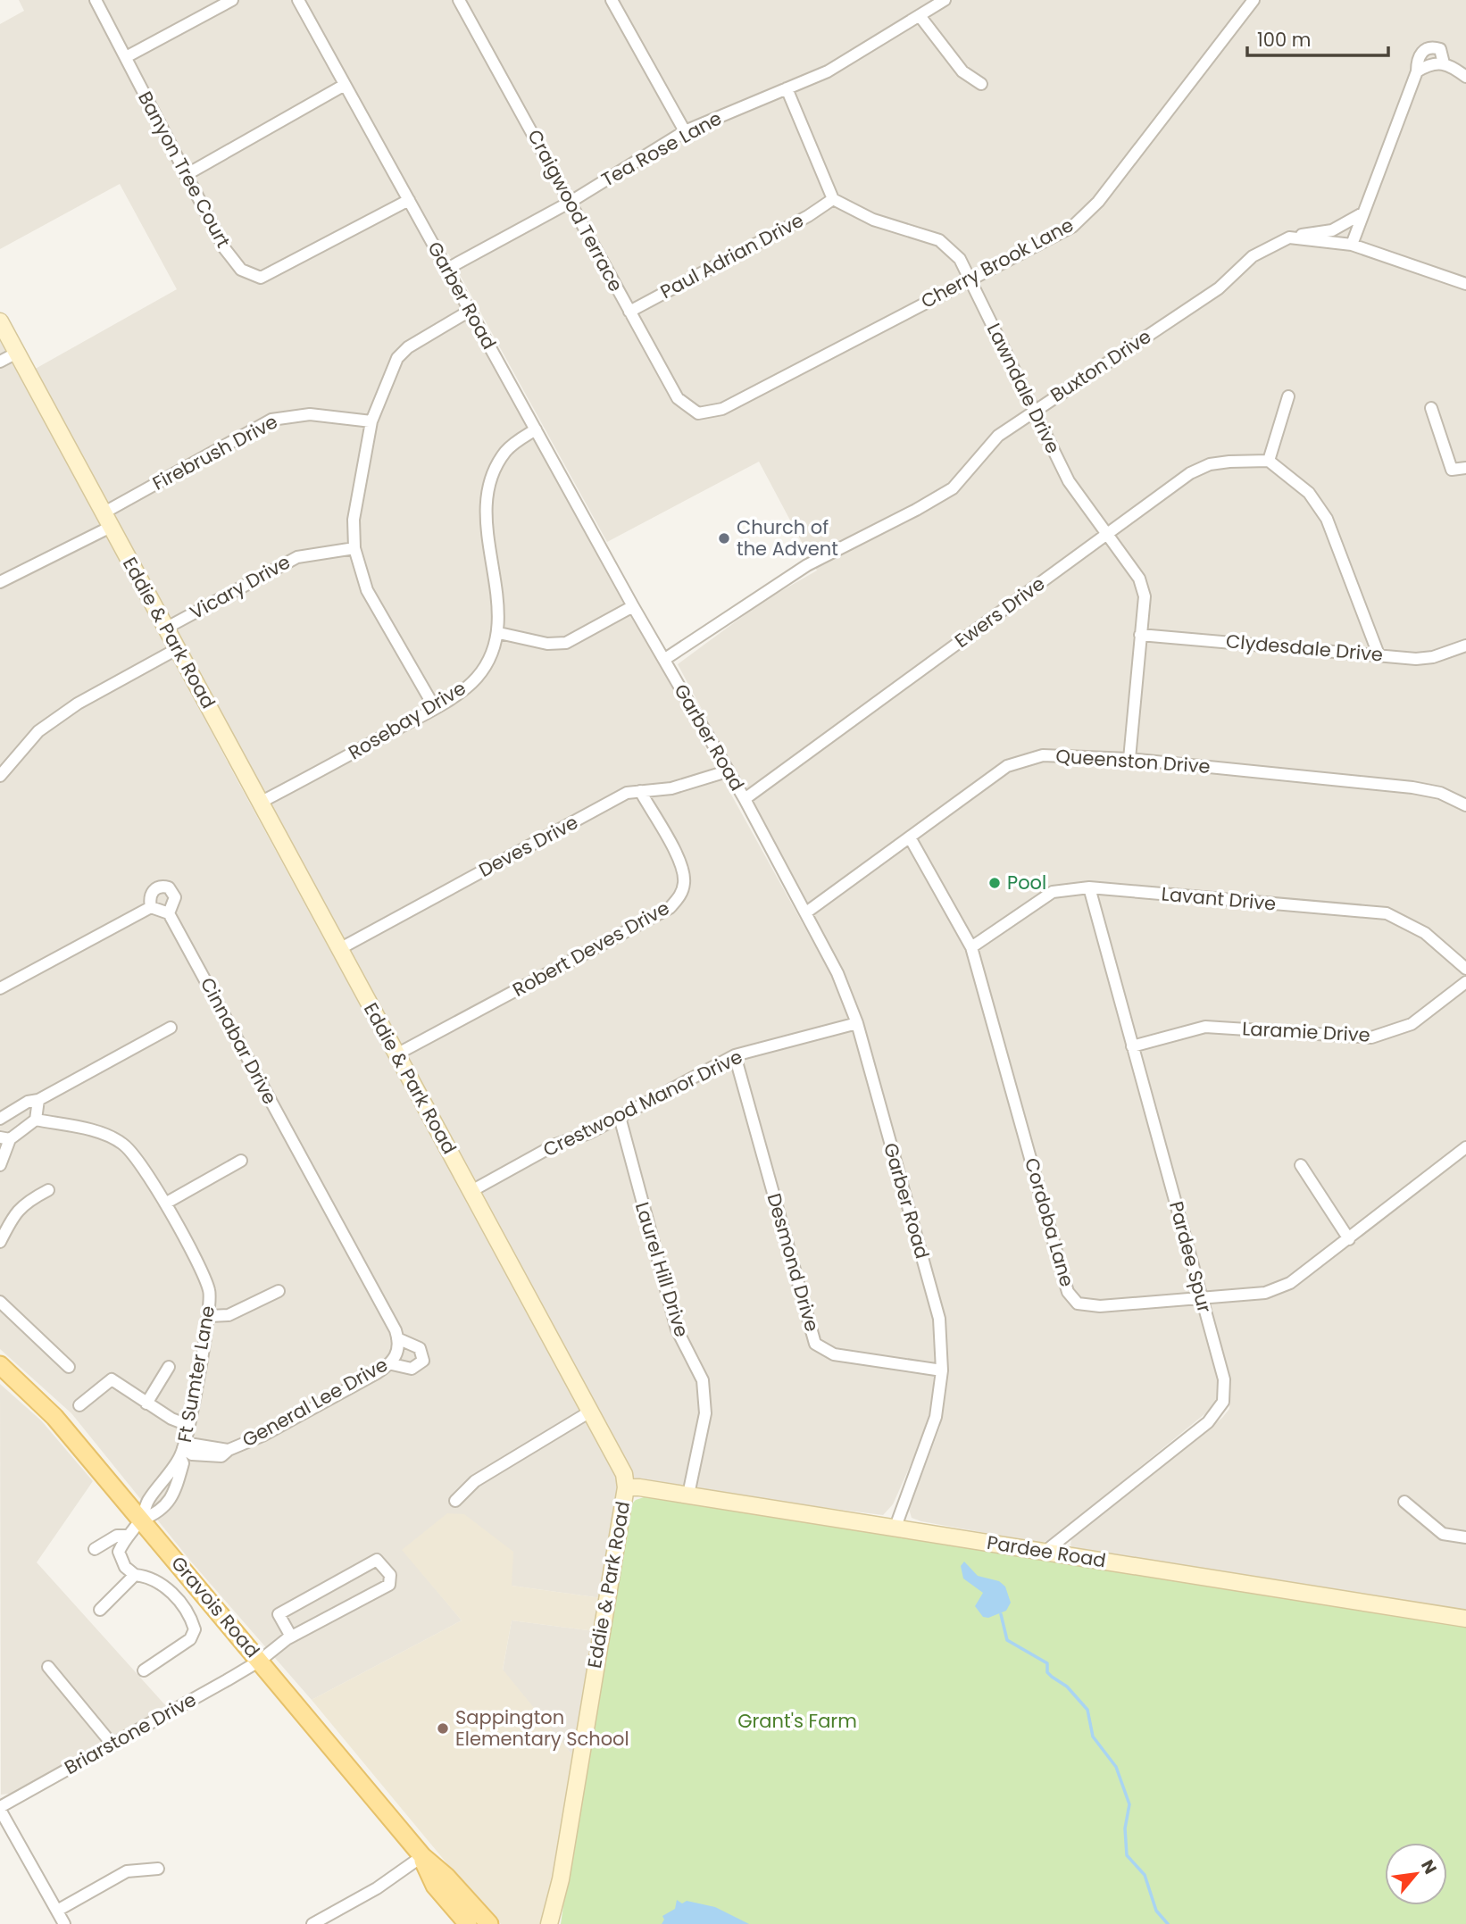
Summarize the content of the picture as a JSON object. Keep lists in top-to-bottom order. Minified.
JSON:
{"streets":{"main road":["Gravois Road"],"street":["Tea Rose Lane","Banyon Tree Court","Craigwood Terrace","Paul Adrian Drive","Cherry Brook Lane","Garber Road","Buxton Drive","Lawndale Drive","Firebrush Drive","Vicary Drive","Ewers Drive","Eddie & Park Road","Clydesdale Drive","Rosebay Drive","Queenston Drive","Deves Drive","Lavant Drive","Robert Deves Drive","Laramie Drive","Cinnabar Drive","Crestwood Manor Drive","Cordoba Lane","Pardee Spur","Desmond Drive","Laurel Hill Drive","Ft Sumter Lane","General Lee Drive","Pardee Road","Briarstone Drive"]},"crossings":[["Tea Rose Lane","Craigwood Terrace"],["Tea Rose Lane","Garber Road"],["Banyon Tree Court","Garber Road"],["Craigwood Terrace","Paul Adrian Drive"],["Craigwood Terrace","Cherry Brook Lane"],["Paul Adrian Drive","Lawndale Drive"],["Cherry Brook Lane","Lawndale Drive"],["Garber Road","Buxton Drive"],["Garber Road","Ewers Drive"],["Garber Road","Queenston Drive"],["Garber Road","Deves Drive"],["Garber Road","Crestwood Manor Drive"],["Garber Road","Desmond Drive"],["Garber Road","Pardee Road"],["Buxton Drive","Lawndale Drive"],["Lawndale Drive","Ewers Drive"],["Lawndale Drive","Clydesdale Drive"],["Lawndale Drive","Queenston Drive"],["Firebrush Drive","Eddie & Park Road"],["Vicary Drive","Eddie & Park Road"],["Eddie & Park Road","Rosebay Drive"],["Eddie & Park Road","Deves Drive"],["Eddie & Park Road","Robert Deves Drive"],["Eddie & Park Road","Crestwood Manor Drive"],["Eddie & Park Road","Pardee Road"],["Queenston Drive","Cordoba Lane"],["Deves Drive","Robert Deves Drive"],["Lavant Drive","Cordoba Lane"],["Lavant Drive","Pardee Spur"],["Laramie Drive","Pardee Spur"],["Cinnabar Drive","General Lee Drive"],["Crestwood Manor Drive","Desmond Drive"],["Crestwood Manor Drive","Laurel Hill Drive"],["Cordoba Lane","Pardee Spur"],["Pardee Spur","Pardee Road"],["Laurel Hill Drive","Pardee Road"],["Ft Sumter Lane","General Lee Drive"],["Ft Sumter Lane","Gravois Road"],["Gravois Road","Briarstone Drive"]],"parks":["Grant's Farm"],"places":["Church of the Advent","Pool","Sappington Elementary School"],"scale_bar":"100 m","north":"top right"}
